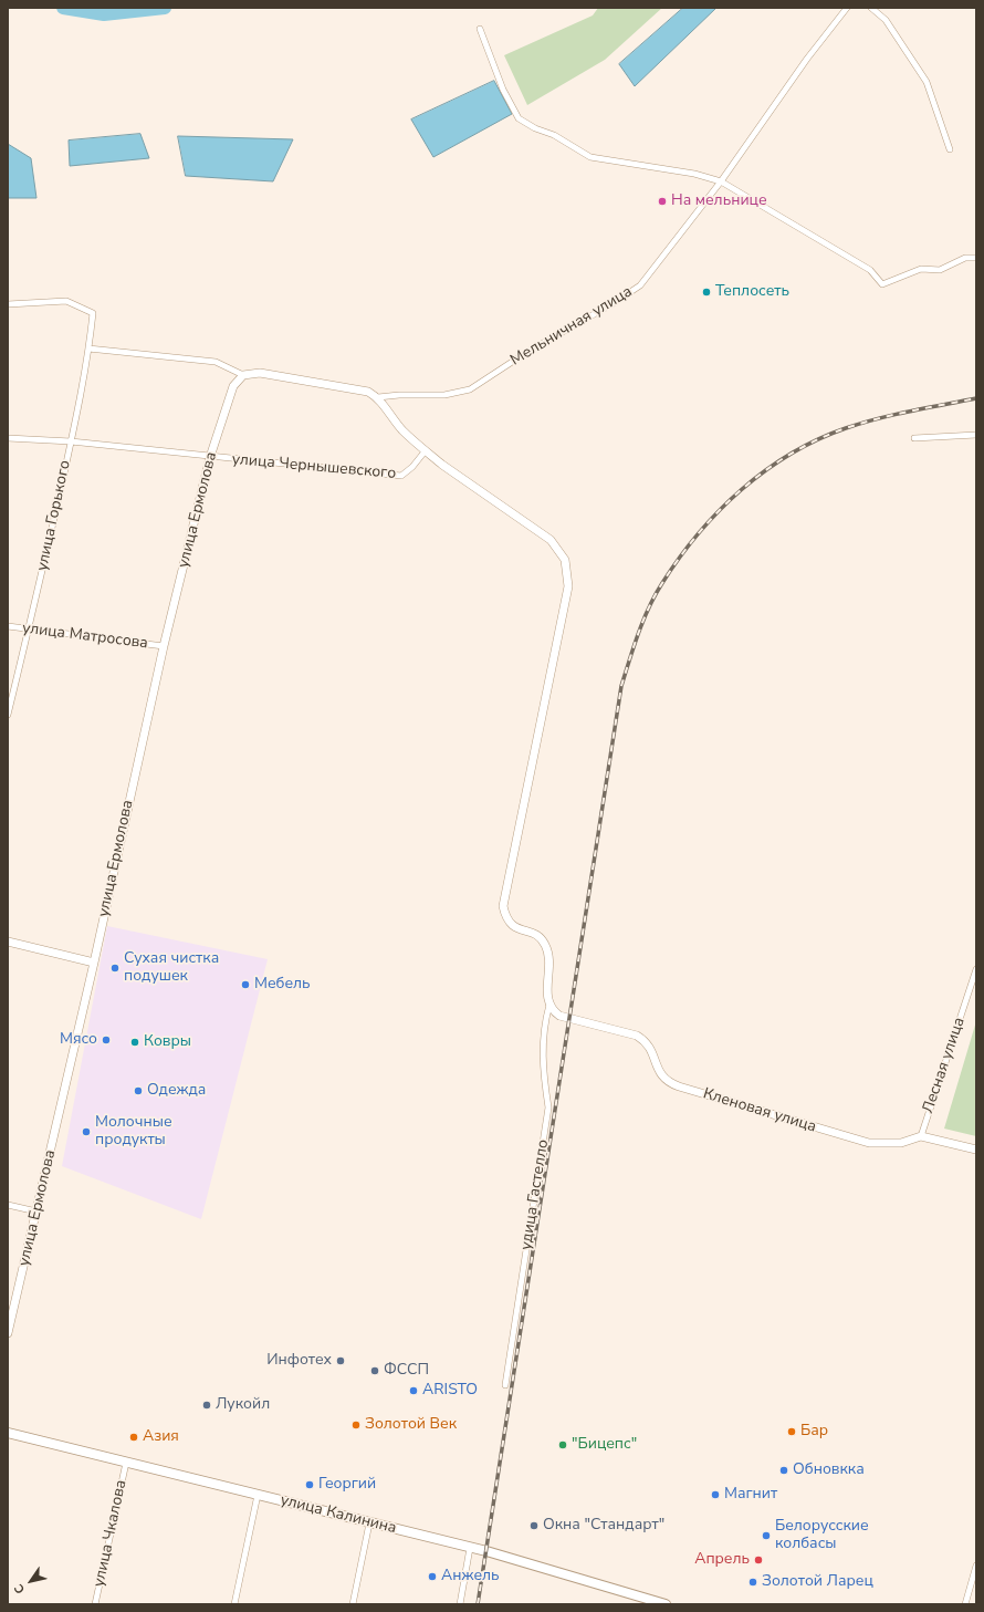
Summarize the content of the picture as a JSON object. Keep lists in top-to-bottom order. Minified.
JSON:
{"streets":{"main road":["улица Калинина"],"street":["Мельничная улица","улица Чернышевского","улица Ермолова","улица Горького","улица Матросова","Лесная улица","Кленовая улица","удица Гастелло","улица Чкалова"]},"crossings":[["улица Чернышевского","улица Ермолова"],["улица Чернышевского","улица Горького"],["улица Ермолова","улица Матросова"],["улица Горького","улица Матросова"],["Лесная улица","Кленовая улица"],["Кленовая улица","удица Гастелло"],["улица Калинина","улица Чкалова"]],"places":["На мельнице","Теплосеть","Сухая чистка подушек","Мебель","Мясо","Ковры","Одежда","Молочные продукты","Инфотех","ФССП","ARISTO","Лукойл","Золотой Век","Бар","Азия","\"Бицепс\"","Обновкка","Георгий","Магнит","Окна \"Стандарт\"","Белорусские колбасы","Апрель","Анжель","Золотой Ларец"],"north":"bottom left"}
